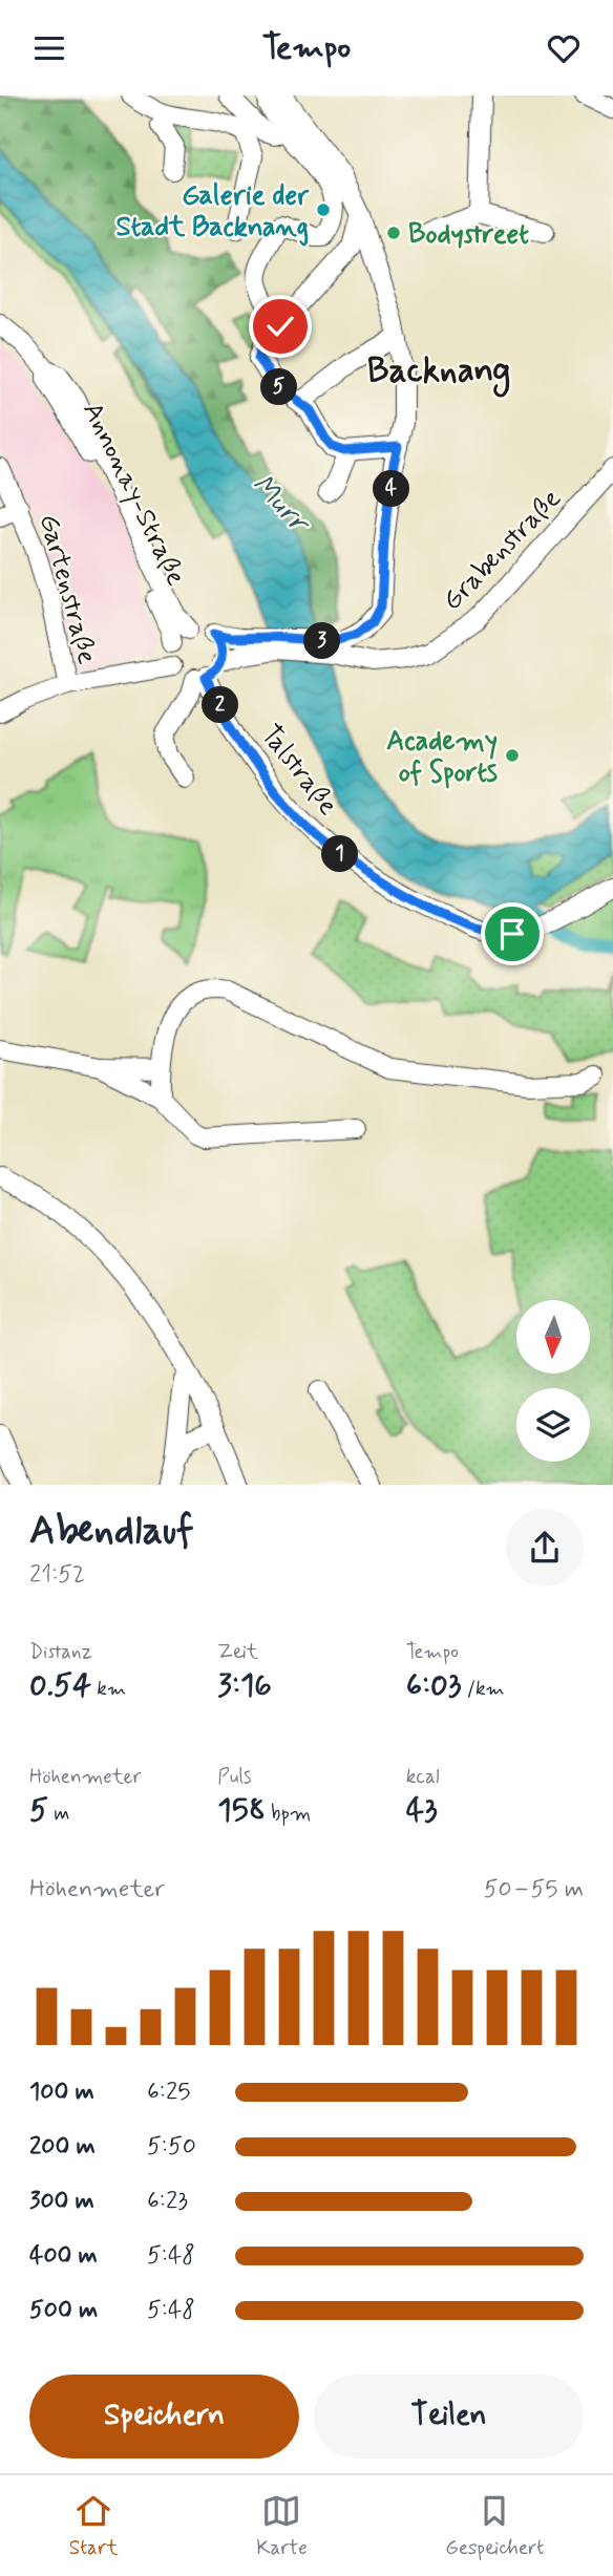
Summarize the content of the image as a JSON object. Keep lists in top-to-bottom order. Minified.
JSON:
{"streets":{"street":["Annonay-Straße","Grabenstraße","Gartenstraße","Talstraße"]},"crossings":[["Annonay-Straße","Talstraße"]],"districts":["Backnang"],"water":["Murr"],"places":["Galerie der Stadt Backnang","Bodystreet","Academy of Sports"],"north":"bottom","page":{"header":"Tempo","pins":["5","4","3","2","1"],"heading":["Abendlauf","21:52"],"stats":[["Distanz","0.54 km"],["Zeit","3:16"],["Tempo","6:03 /km"],["Höhenmeter","5 m"],["Puls","158 bpm"],["kcal","43"]],"chart":["Höhenmeter","50–55 m"],"list":[{"name":"100 m","note":"6:25"},{"name":"200 m","note":"5:50"},{"name":"300 m","note":"6:23"},{"name":"400 m","note":"5:48"},{"name":"500 m","note":"5:48"}],"buttons":["Speichern","Teilen"],"tabs":["Start","Karte","Gespeichert"]}}
